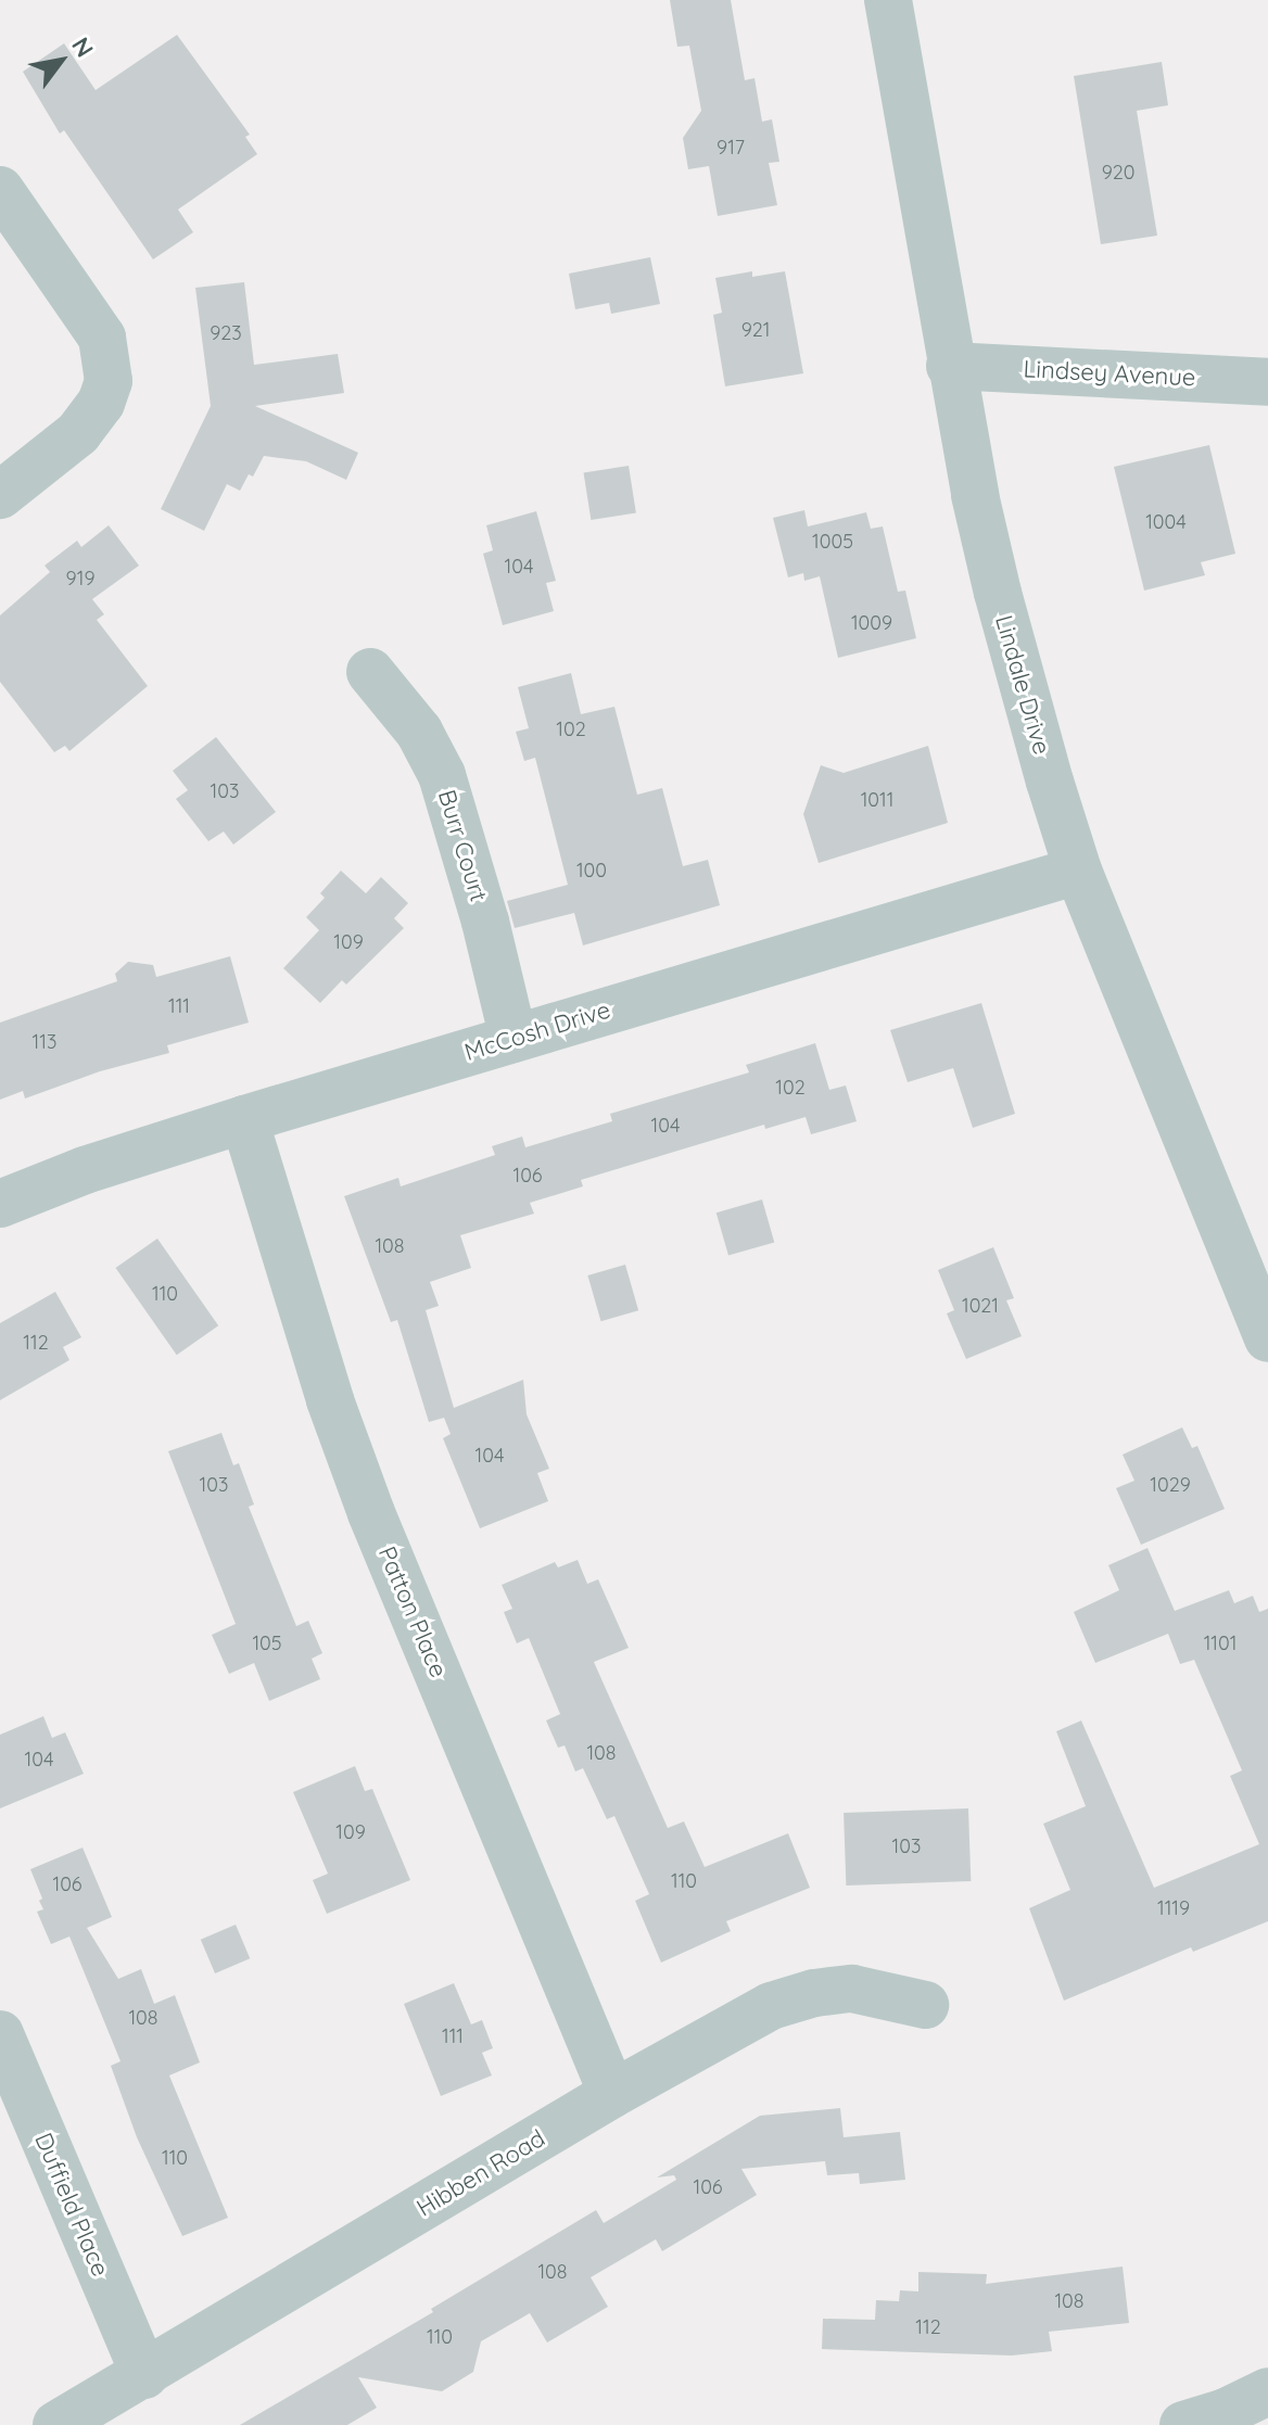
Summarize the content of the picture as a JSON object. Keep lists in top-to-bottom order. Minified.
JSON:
{"streets":{"street":["Lindsey Avenue","Lindale Drive","Burr Court","McCosh Drive","Patton Place","Hibben Road","Duffield Place"]},"crossings":[["Lindsey Avenue","Lindale Drive"],["Lindale Drive","McCosh Drive"],["Burr Court","McCosh Drive"],["McCosh Drive","Patton Place"],["Patton Place","Hibben Road"],["Hibben Road","Duffield Place"]],"house_numbers":["917","920","921","923","1004","1005","104","919","1009","102","103","1011","100","109","111","113","102","104","106","108","110","1021","112","104","103","1029","105","1101","108","104","109","103","110","106","1119","108","111","110","106","108","108","112","110"],"north":"top right"}
